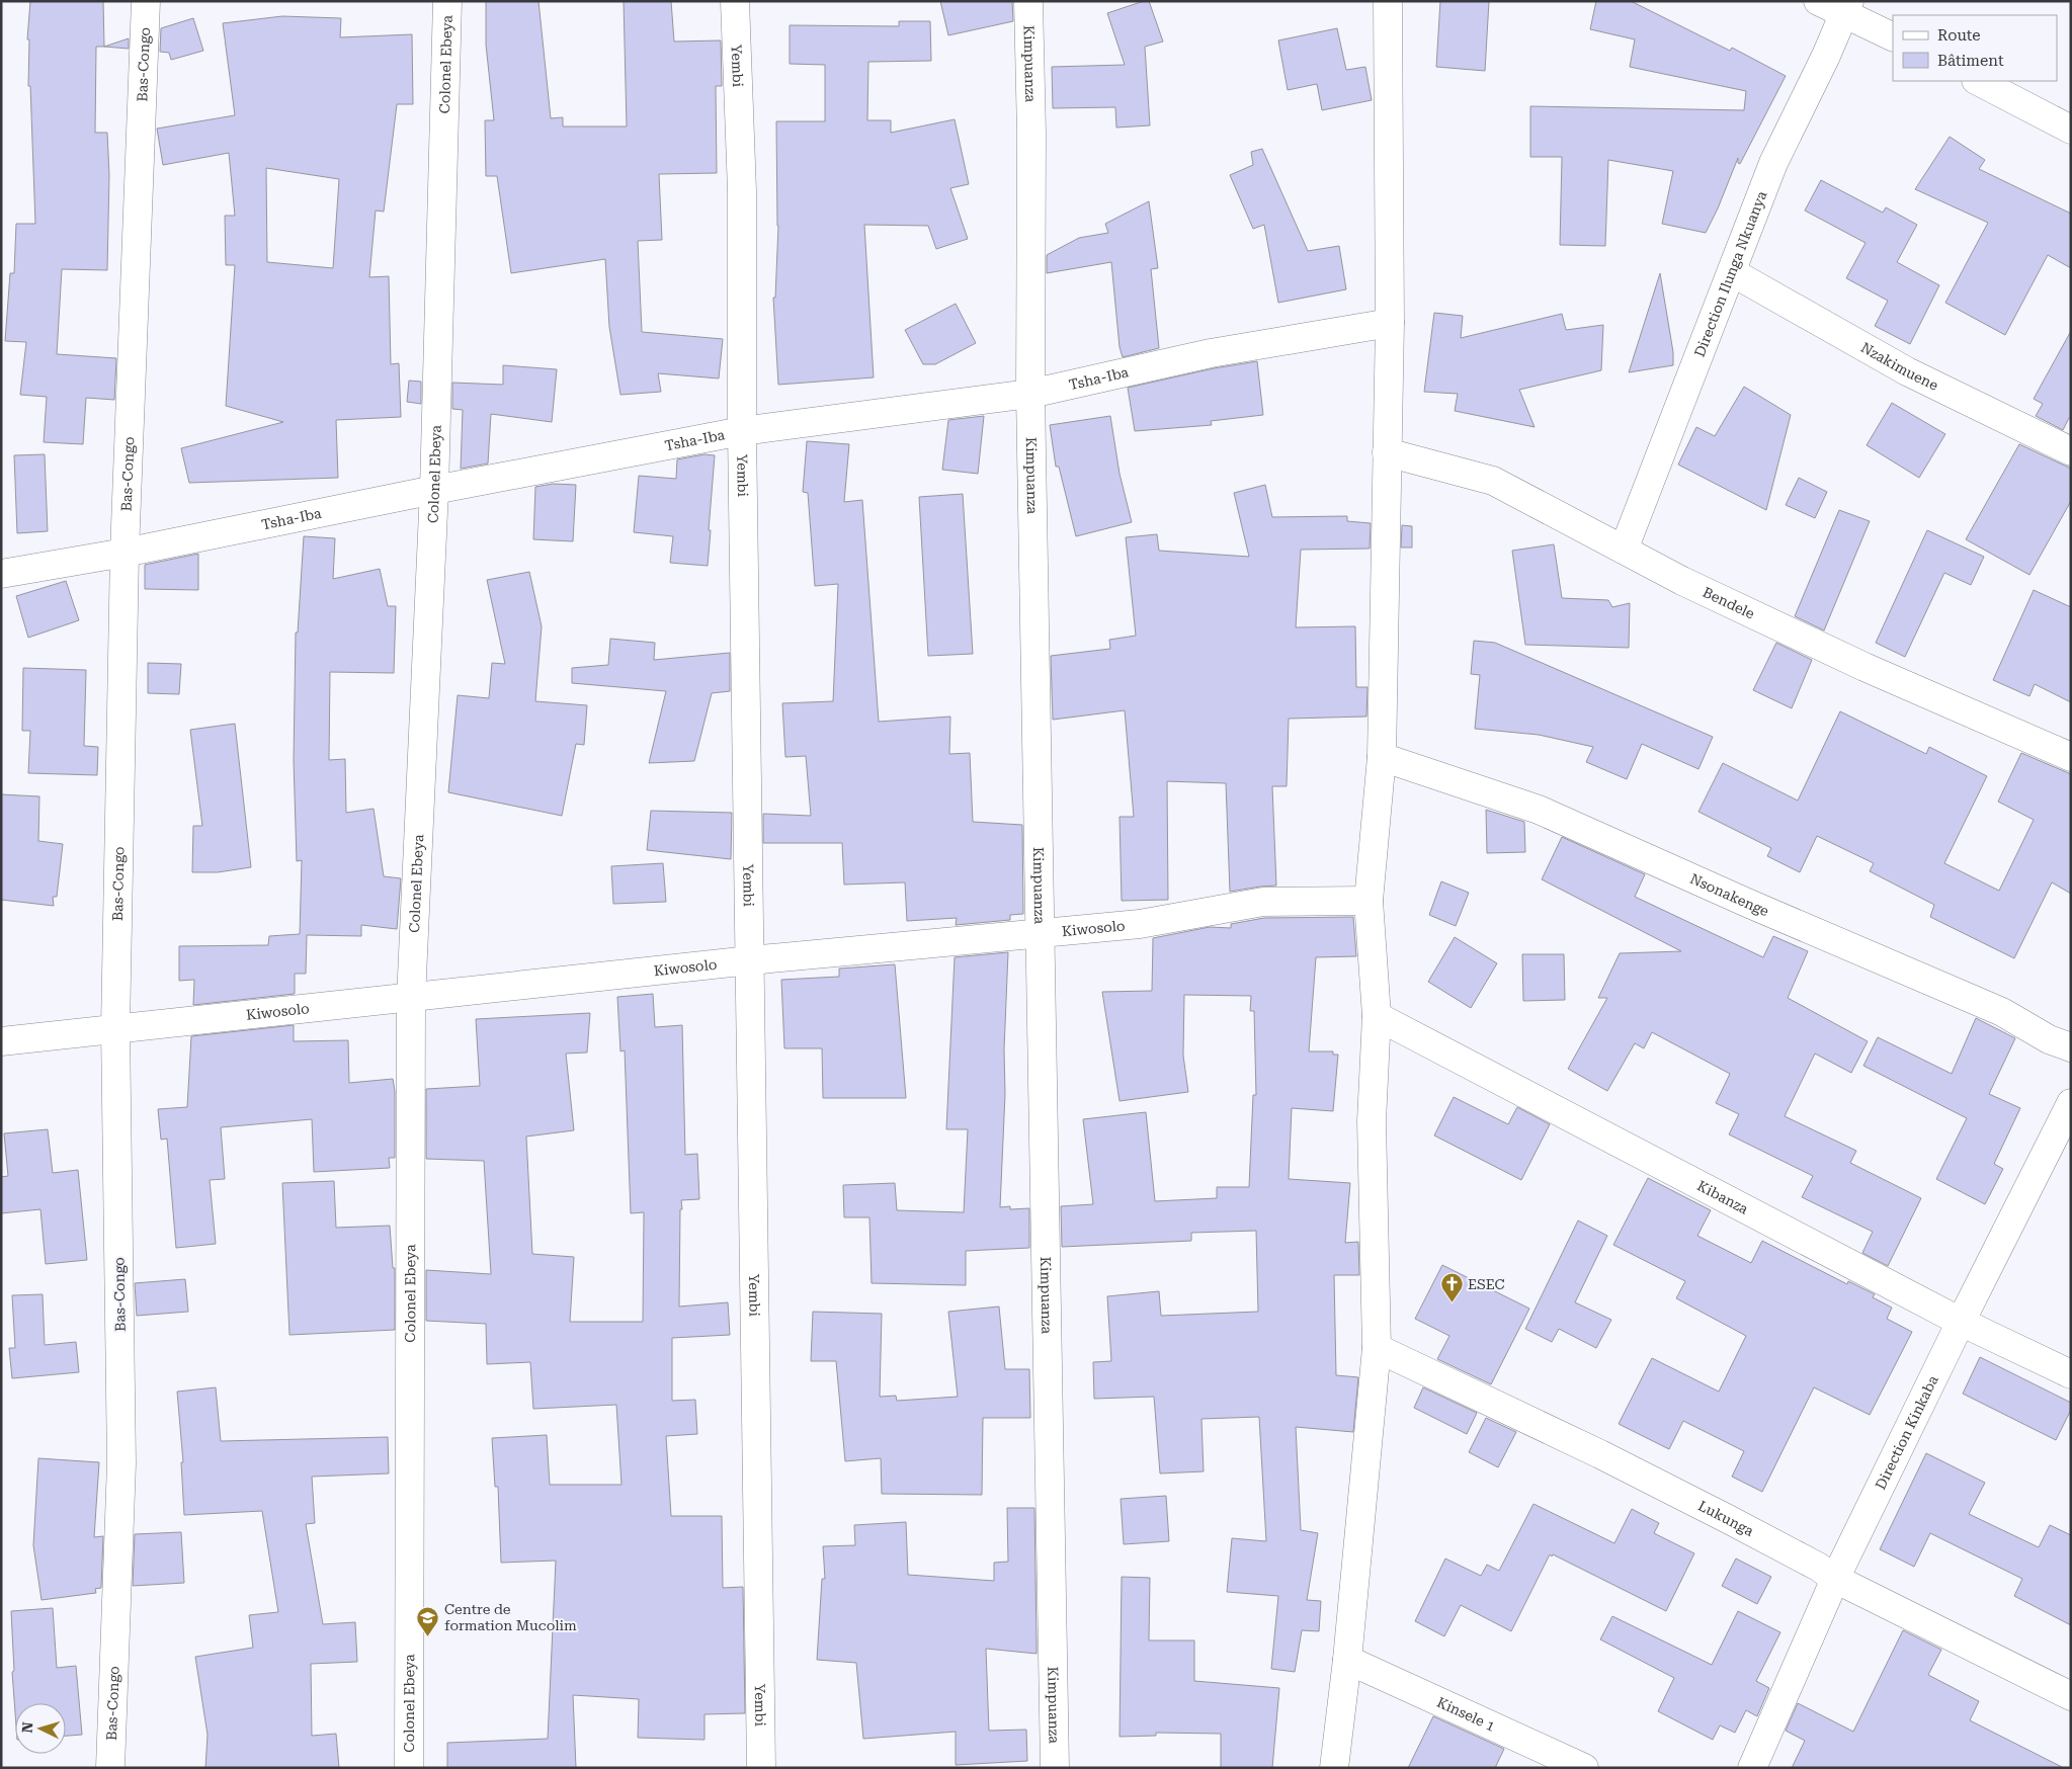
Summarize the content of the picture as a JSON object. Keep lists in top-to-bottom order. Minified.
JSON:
{"streets":{"street":["Bas-Congo","Colonel Ebeya","Yembi","Kimpuanza","Direction Ilunga Nkuanya","Nzakimuene","Tsha-Iba","Bendele","Nsonakenge","Kiwosolo","Kibanza","Direction Kinkaba","Lukunga","Kinsele 1"]},"crossings":[["Bas-Congo","Tsha-Iba"],["Bas-Congo","Kiwosolo"],["Colonel Ebeya","Tsha-Iba"],["Colonel Ebeya","Kiwosolo"],["Yembi","Tsha-Iba"],["Yembi","Kiwosolo"],["Kimpuanza","Tsha-Iba"],["Kimpuanza","Kiwosolo"],["Direction Ilunga Nkuanya","Nzakimuene"],["Direction Ilunga Nkuanya","Bendele"],["Kibanza","Direction Kinkaba"],["Direction Kinkaba","Lukunga"]],"places":{"church":["ESEC"],"school or university":["Centre de formation Mucolim"]},"legend":["Route","Bâtiment"],"north":"left"}
